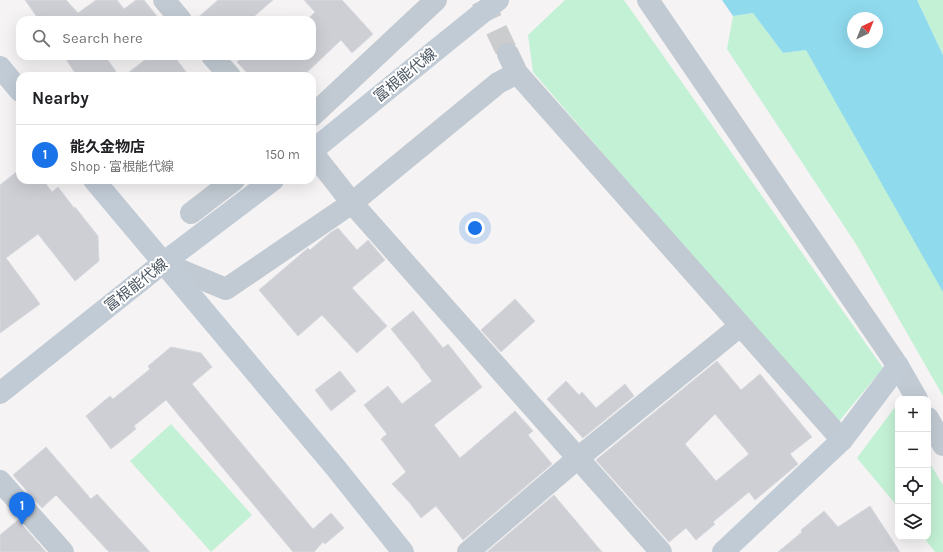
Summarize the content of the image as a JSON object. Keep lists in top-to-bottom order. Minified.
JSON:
{"streets":{"street":["富根能代線"]},"north":"top right","page":{"search":"Search here","heading":"Nearby","list":[{"mark":"1","name":"能久金物店","note":"Shop · 富根能代線","value":"150 m"}],"map_buttons":["+","−"],"pins":"1"}}
